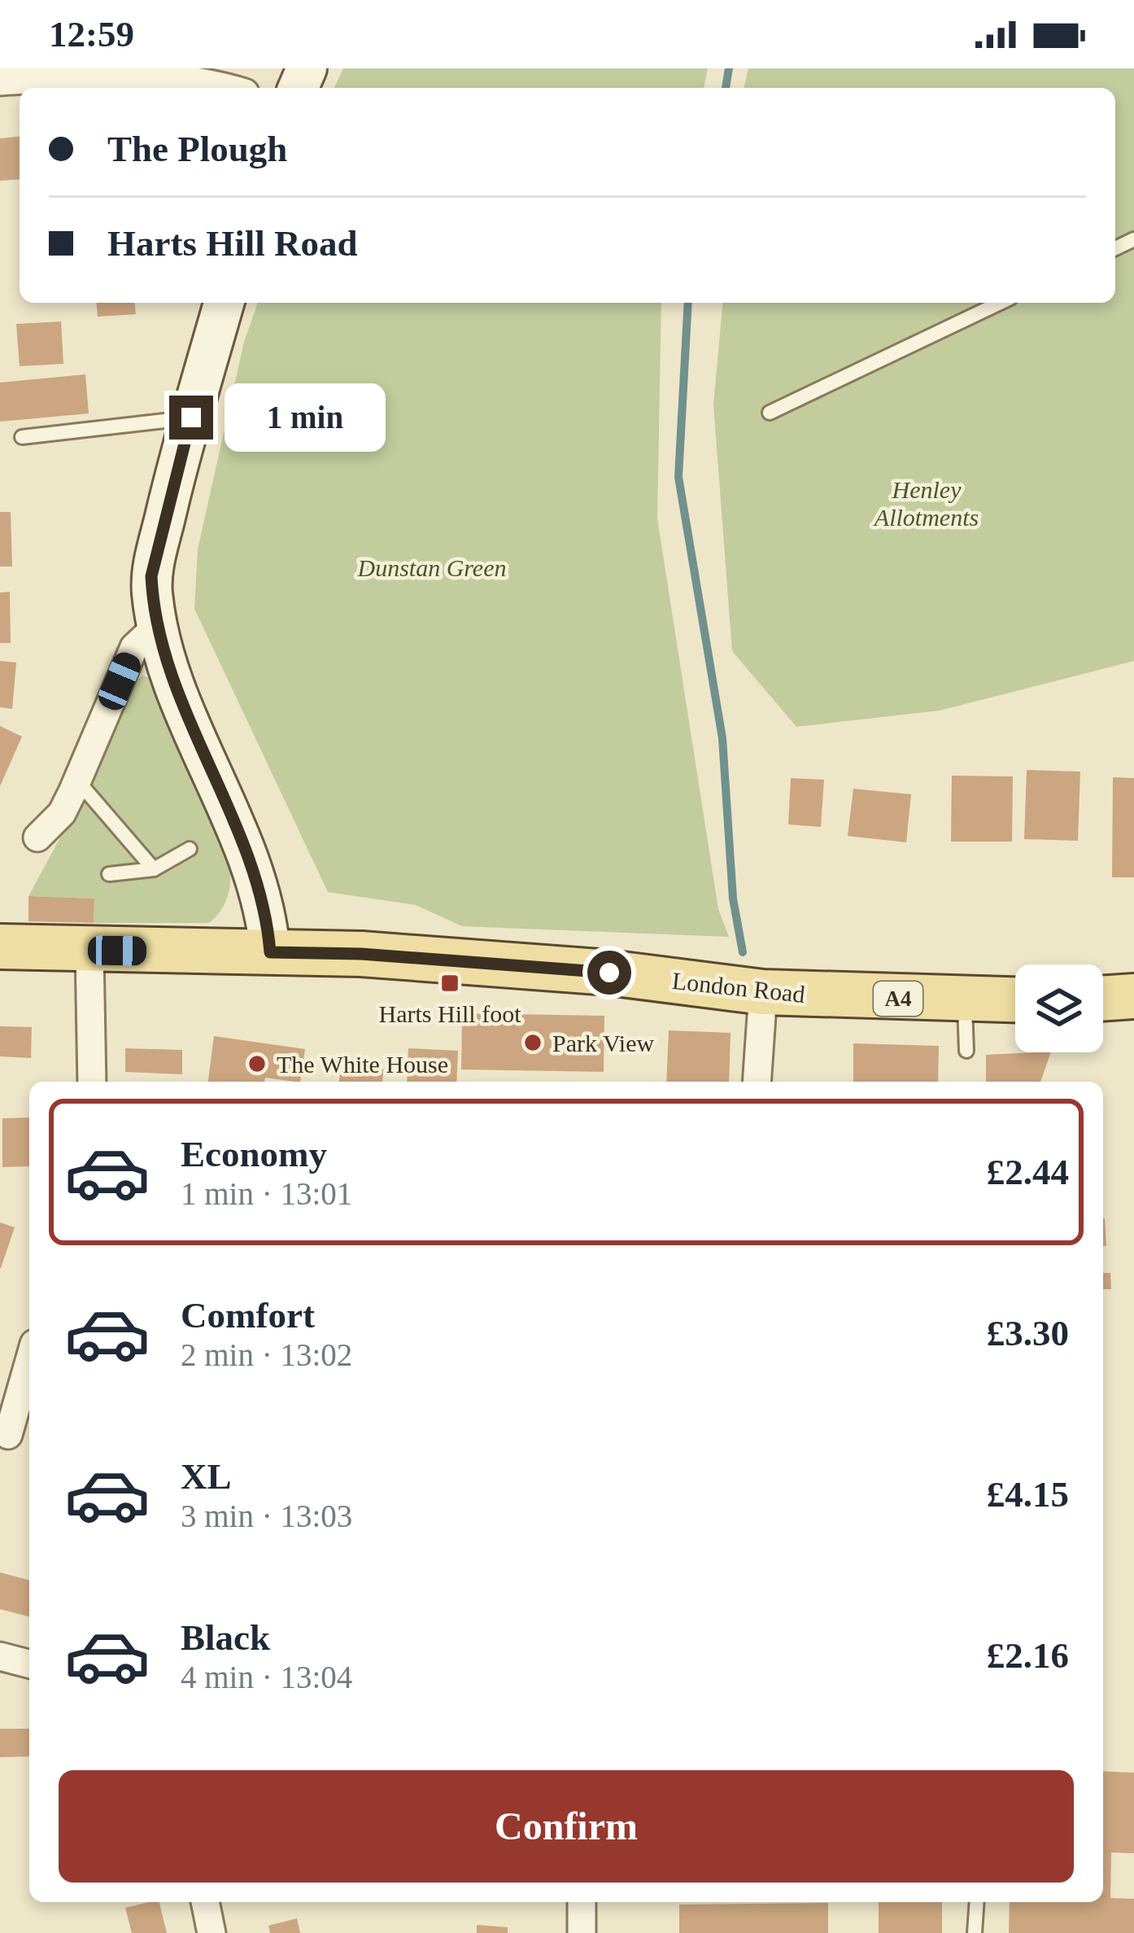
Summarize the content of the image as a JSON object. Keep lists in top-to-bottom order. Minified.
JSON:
{"streets":{"main road":["London Road","A4"]},"crossings":[["London Road","A4"]],"parks":["Henley Allotments","Dunstan Green"],"places":{"transit":["Harts Hill foot"],"other":["Park View","The White House"]},"page":{"status":"12:59","banner":["The Plough","Harts Hill Road"],"bubble":"1 min","list":[{"name":"Economy","note":"1 min · 13:01","value":"£2.44"},{"name":"Comfort","note":"2 min · 13:02","value":"£3.30"},{"name":"XL","note":"3 min · 13:03","value":"£4.15"},{"name":"Black","note":"4 min · 13:04","value":"£2.16"}],"buttons":"Confirm"}}
